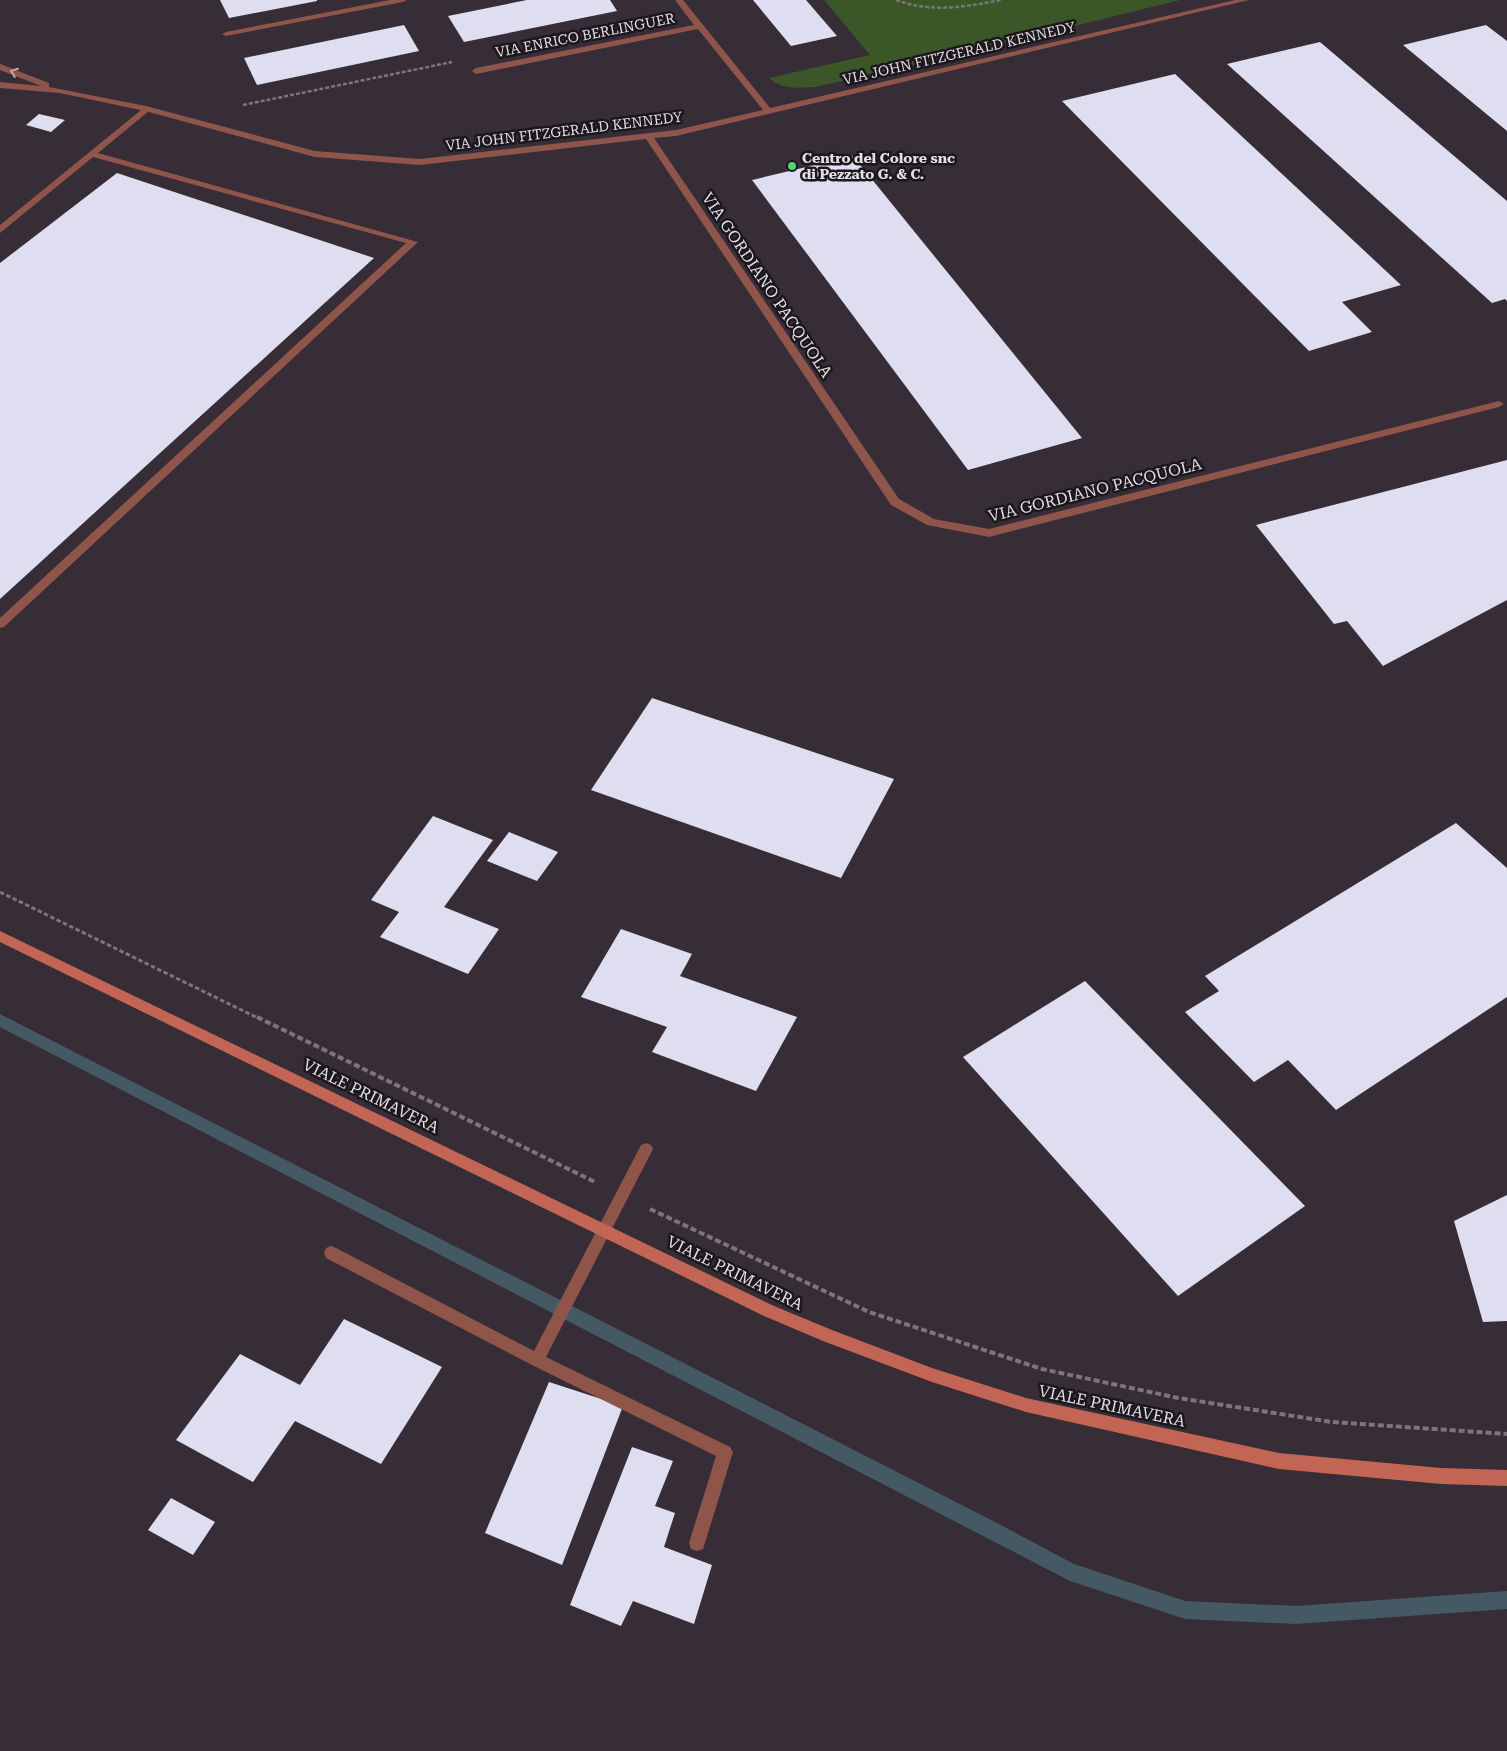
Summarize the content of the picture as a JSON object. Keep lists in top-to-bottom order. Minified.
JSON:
{"streets":{"main road":["VIALE PRIMAVERA"],"street":["VIA ENRICO BERLINGUER","VIA JOHN FITZGERALD KENNEDY","VIA GORDIANO PACQUOLA"]},"crossings":[["VIA ENRICO BERLINGUER","VIA JOHN FITZGERALD KENNEDY"],["VIA JOHN FITZGERALD KENNEDY","VIA GORDIANO PACQUOLA"]],"places":["Centro del Colore snc di Pezzato G. & C."]}
